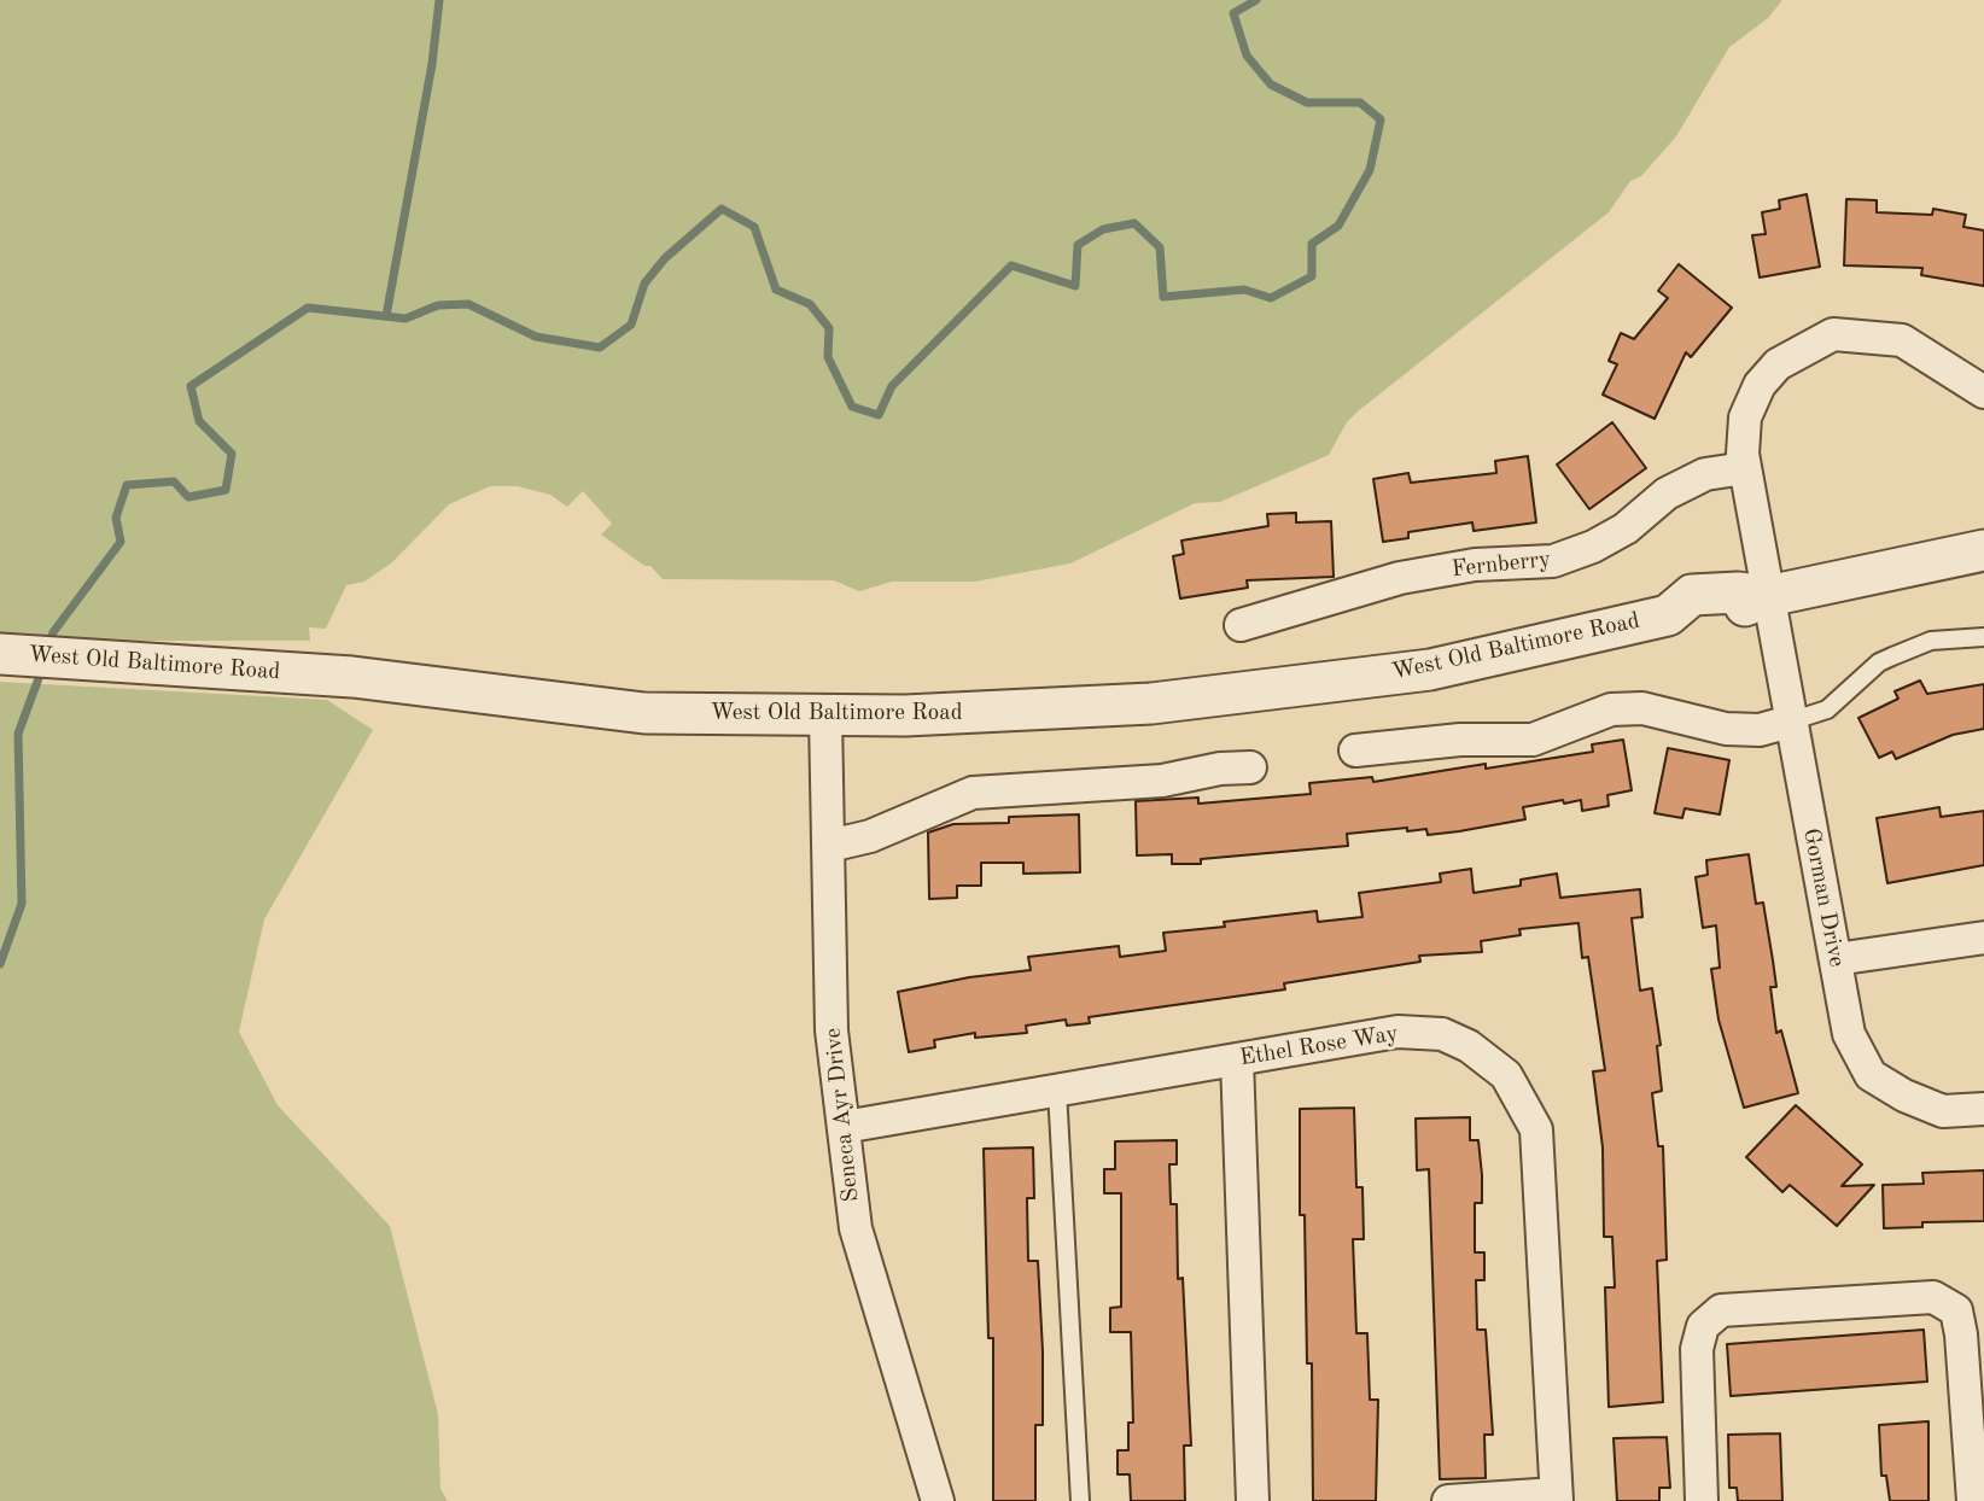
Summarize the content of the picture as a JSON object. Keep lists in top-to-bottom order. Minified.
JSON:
{"streets":{"street":["Fernberry","West Old Baltimore Road","Gorman Drive","Ethel Rose Way","Seneca Ayr Drive"]},"crossings":[["Fernberry","Gorman Drive"],["West Old Baltimore Road","Gorman Drive"],["West Old Baltimore Road","Seneca Ayr Drive"],["Ethel Rose Way","Seneca Ayr Drive"]]}
